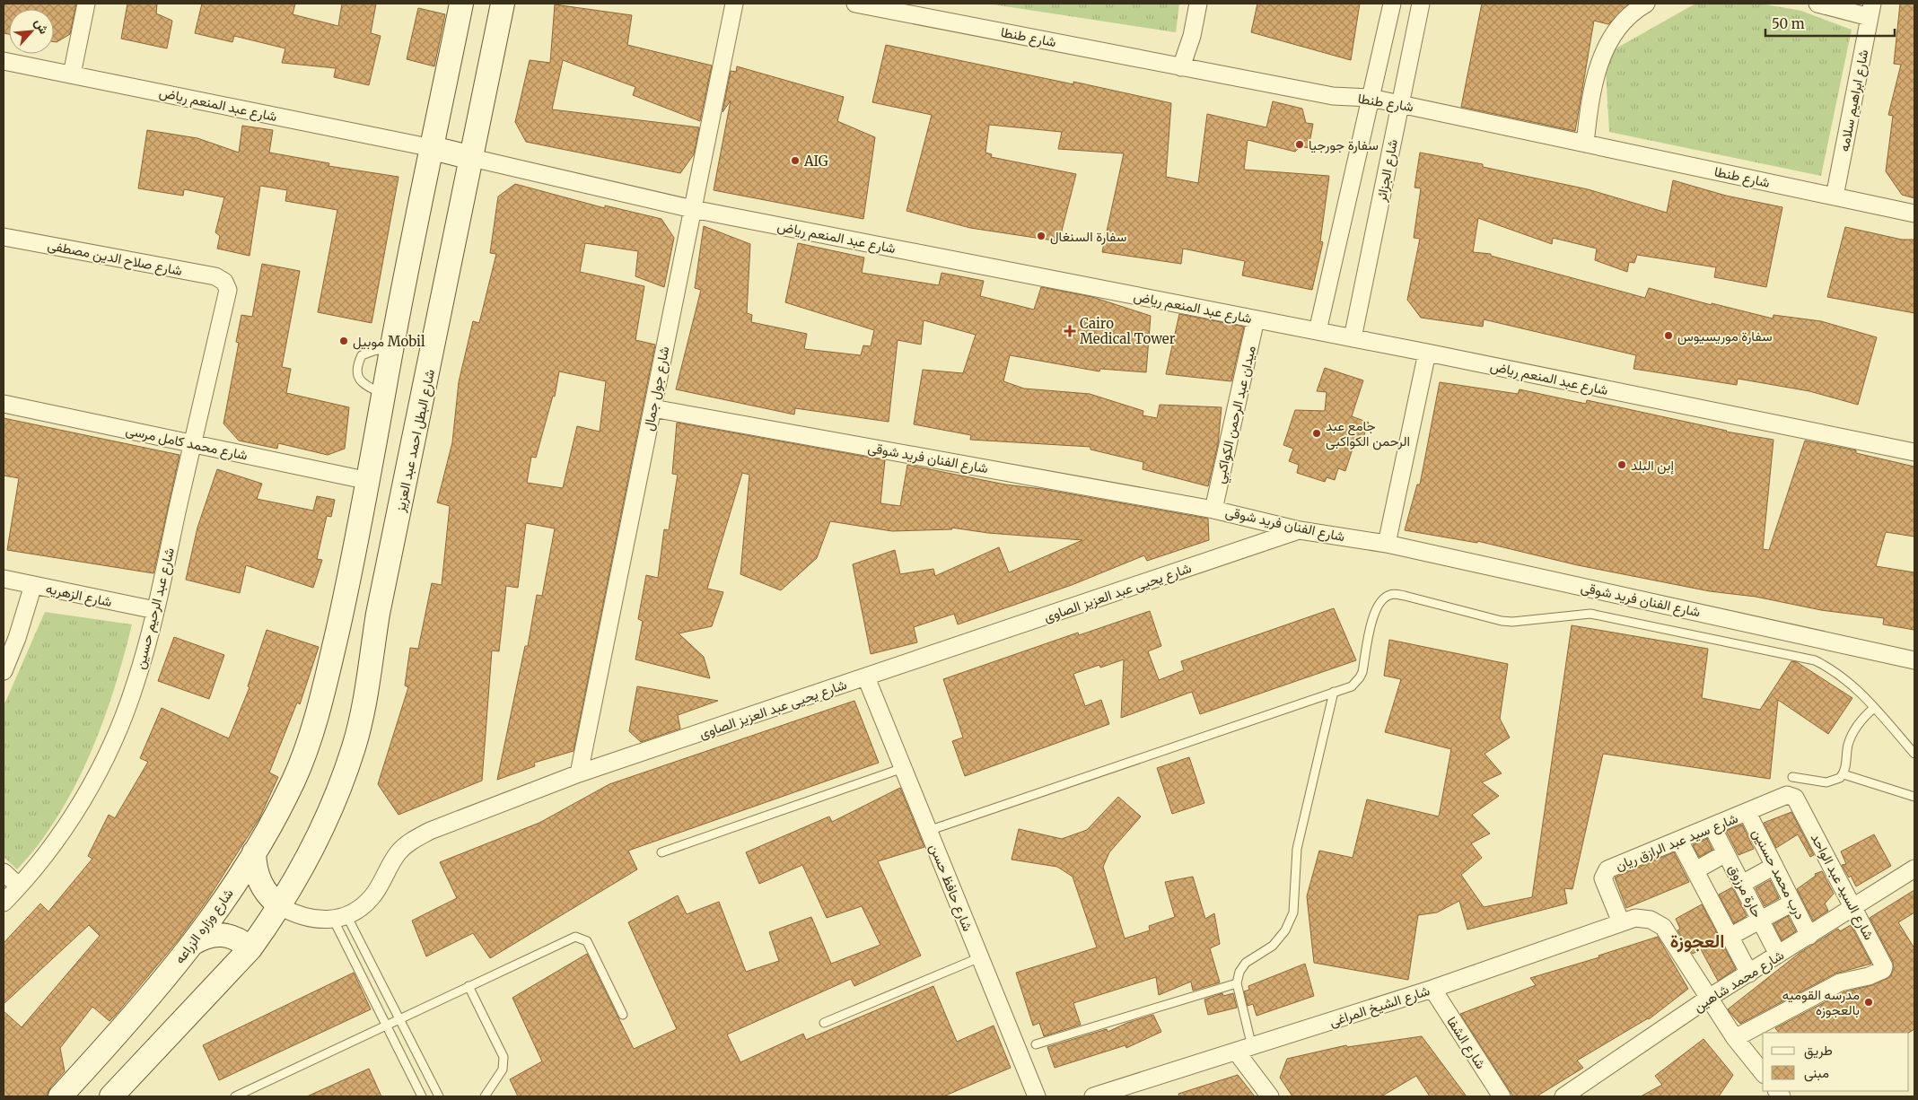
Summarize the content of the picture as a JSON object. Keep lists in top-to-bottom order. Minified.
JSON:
{"streets":{"main road":["شارع البطل احمد عبد العزيز","شارع وزاره الزراعه"],"street":["شارع طنطا","شارع ابراهيم سلامه","شارع عبد المنعم رياض","شارع الجزائر","شارع صلاح الدين مصطفى","شارع جول جمال","ميدان عبد الرحمن الكواكبي","شارع محمد كامل مرسى","شارع الفنان فريد شوقى","شارع يحيى عبد العزيز الصاوى","شارع الزهريه","شارع عبد الرحيم حسين","شارع سيد عبد الرازق ريان","درب محمد حسنين","شارع السيد عبد الواحد","شارع حافظ حسن","حارة مرزوق","شارع محمد شاهين","شارع الشيخ المراغى","شارع الشفا"]},"crossings":[["شارع طنطا","شارع ابراهيم سلامه"],["شارع طنطا","شارع الجزائر"],["شارع عبد المنعم رياض","شارع الجزائر"],["شارع عبد المنعم رياض","شارع جول جمال"],["شارع عبد المنعم رياض","ميدان عبد الرحمن الكواكبي"],["شارع عبد المنعم رياض","شارع البطل احمد عبد العزيز"],["شارع صلاح الدين مصطفى","شارع عبد الرحيم حسين"],["شارع جول جمال","شارع الفنان فريد شوقى"],["شارع جول جمال","شارع يحيى عبد العزيز الصاوى"],["ميدان عبد الرحمن الكواكبي","شارع الفنان فريد شوقى"],["شارع محمد كامل مرسى","شارع عبد الرحيم حسين"],["شارع محمد كامل مرسى","شارع وزاره الزراعه"],["شارع الفنان فريد شوقى","شارع يحيى عبد العزيز الصاوى"],["شارع يحيى عبد العزيز الصاوى","شارع حافظ حسن"],["شارع الزهريه","شارع عبد الرحيم حسين"],["شارع سيد عبد الرازق ريان","درب محمد حسنين"],["شارع سيد عبد الرازق ريان","شارع السيد عبد الواحد"],["شارع سيد عبد الرازق ريان","حارة مرزوق"],["شارع سيد عبد الرازق ريان","شارع الشيخ المراغى"],["درب محمد حسنين","شارع محمد شاهين"],["شارع السيد عبد الواحد","شارع محمد شاهين"],["حارة مرزوق","شارع محمد شاهين"],["شارع محمد شاهين","شارع الشيخ المراغى"],["شارع الشيخ المراغى","شارع الشفا"]],"districts":["العجوزة"],"places":{"other":["سفارة جورجيا","AIG","سفارة السنغال","سفارة موريسيوس","موبيل Mobil","جامع عبد الرحمن الكواكبى","إبن البلد","مدرسه القوميه بالعجوزه"],"health":["Cairo Medical Tower"]},"legend":["طريق","مبنى"],"scale_bar":"50 m","north":"top right"}
